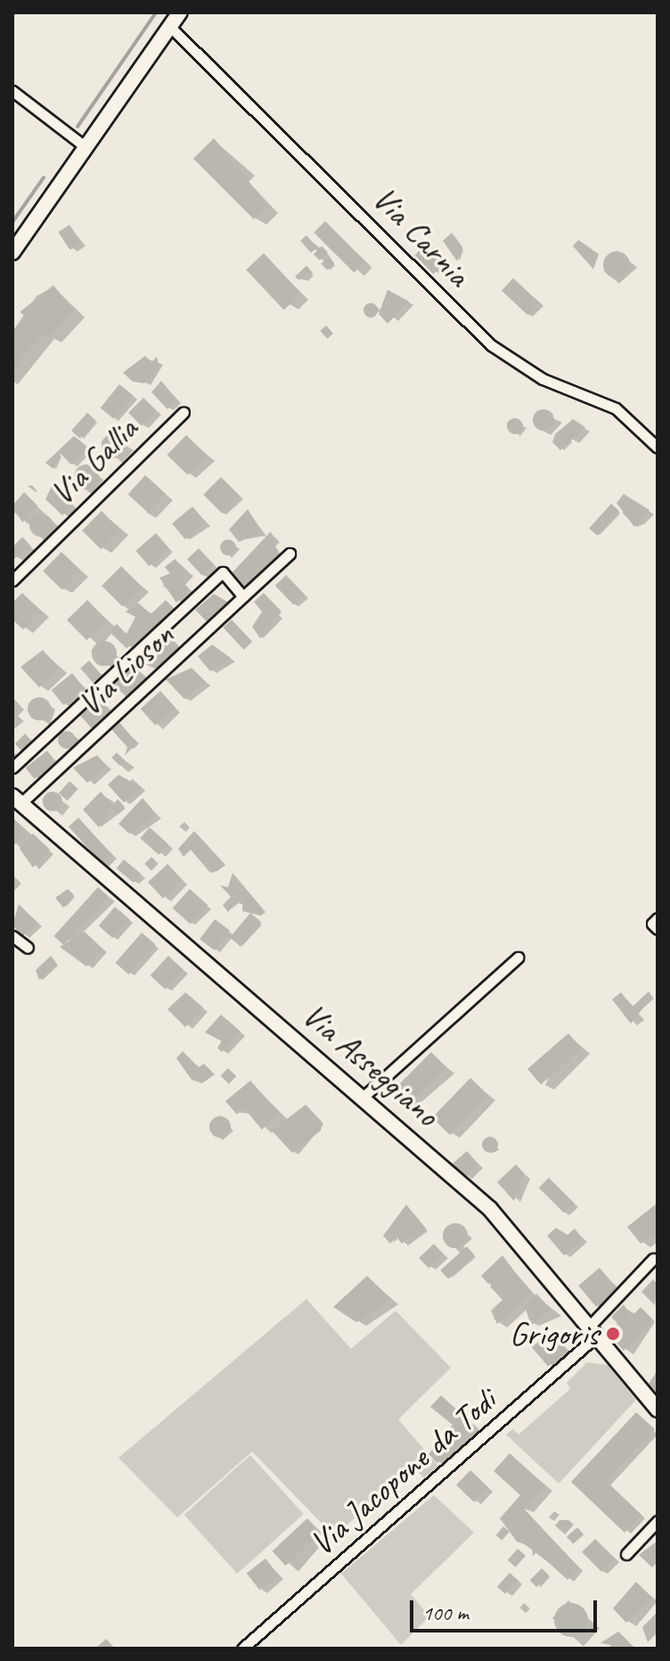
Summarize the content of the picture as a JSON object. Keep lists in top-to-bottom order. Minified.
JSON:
{"streets":{"street":["Via Carnia","Via Gallia","Via Lioson","Via Asseggiano","Via Jacopone da Todi"]},"crossings":[["Via Lioson","Via Asseggiano"],["Via Asseggiano","Via Jacopone da Todi"]],"places":["Grigoris"],"scale_bar":"100 m"}
